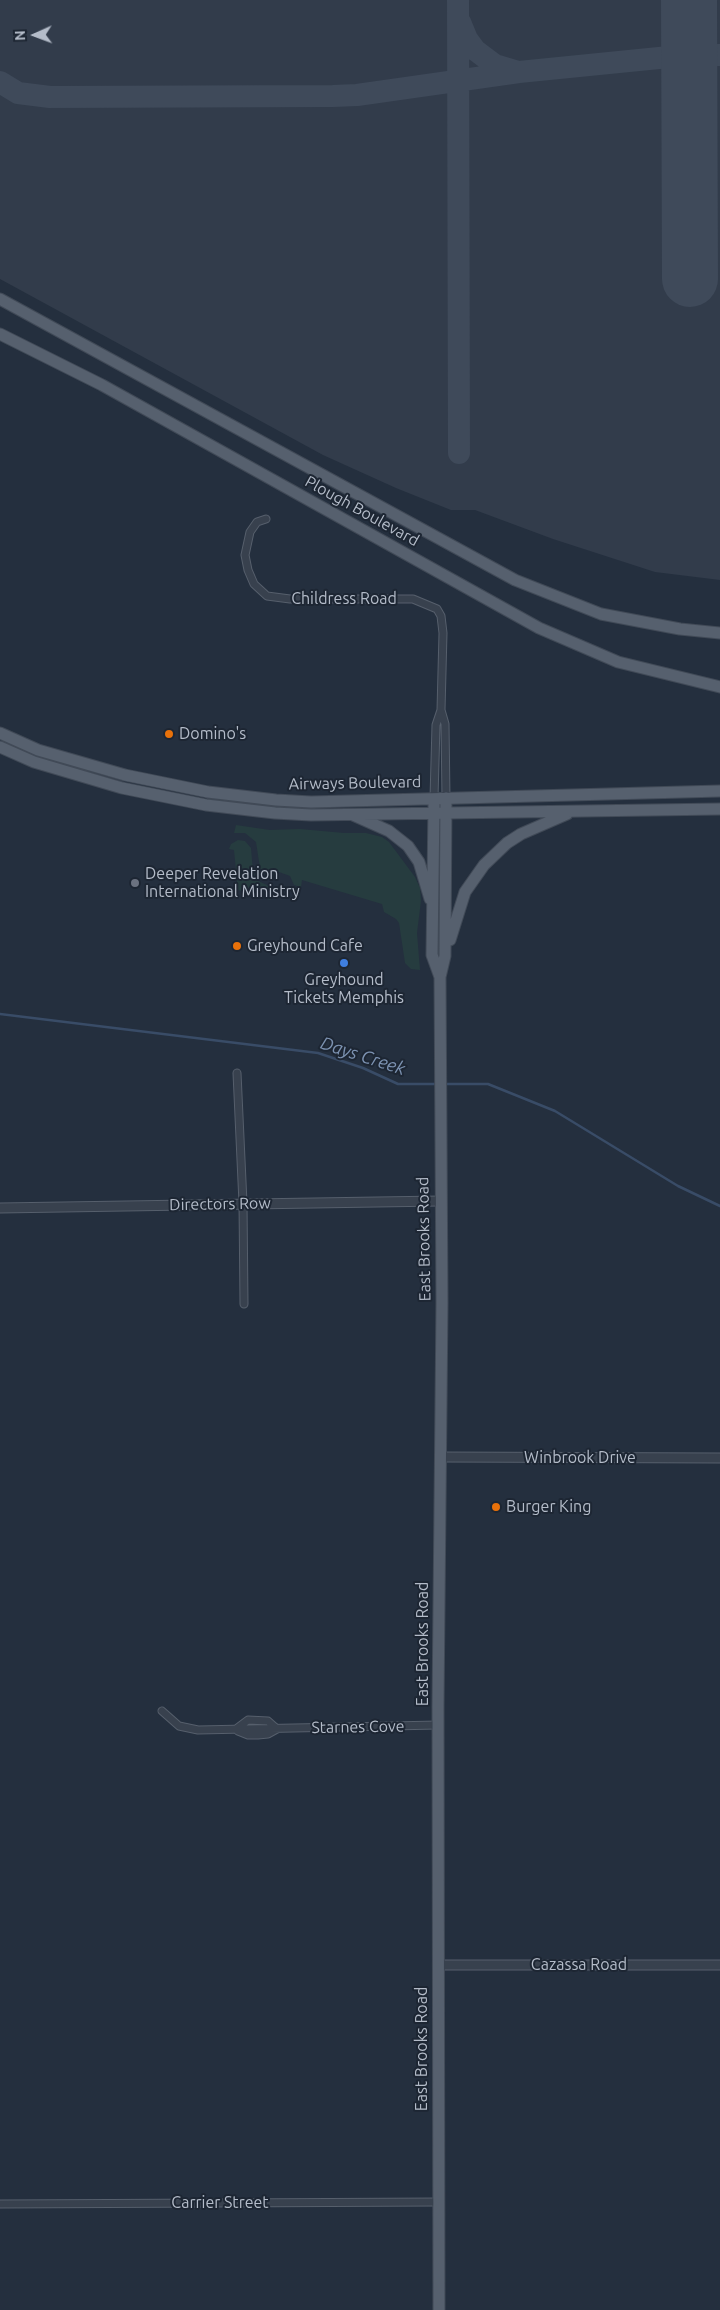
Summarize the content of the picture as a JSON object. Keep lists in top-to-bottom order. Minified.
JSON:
{"streets":{"main road":["Plough Boulevard","Airways Boulevard","East Brooks Road"],"street":["Childress Road","Directors Row","Winbrook Drive","Starnes Cove","Cazassa Road","Carrier Street"]},"crossings":[["Childress Road","East Brooks Road"],["Airways Boulevard","East Brooks Road"],["Directors Row","East Brooks Road"],["East Brooks Road","Winbrook Drive"],["East Brooks Road","Starnes Cove"],["East Brooks Road","Cazassa Road"],["East Brooks Road","Carrier Street"]],"water":["Days Creek"],"places":["Domino's","Deeper Revelation International Ministry","Greyhound Cafe","Greyhound Tickets Memphis","Burger King"],"north":"left"}
